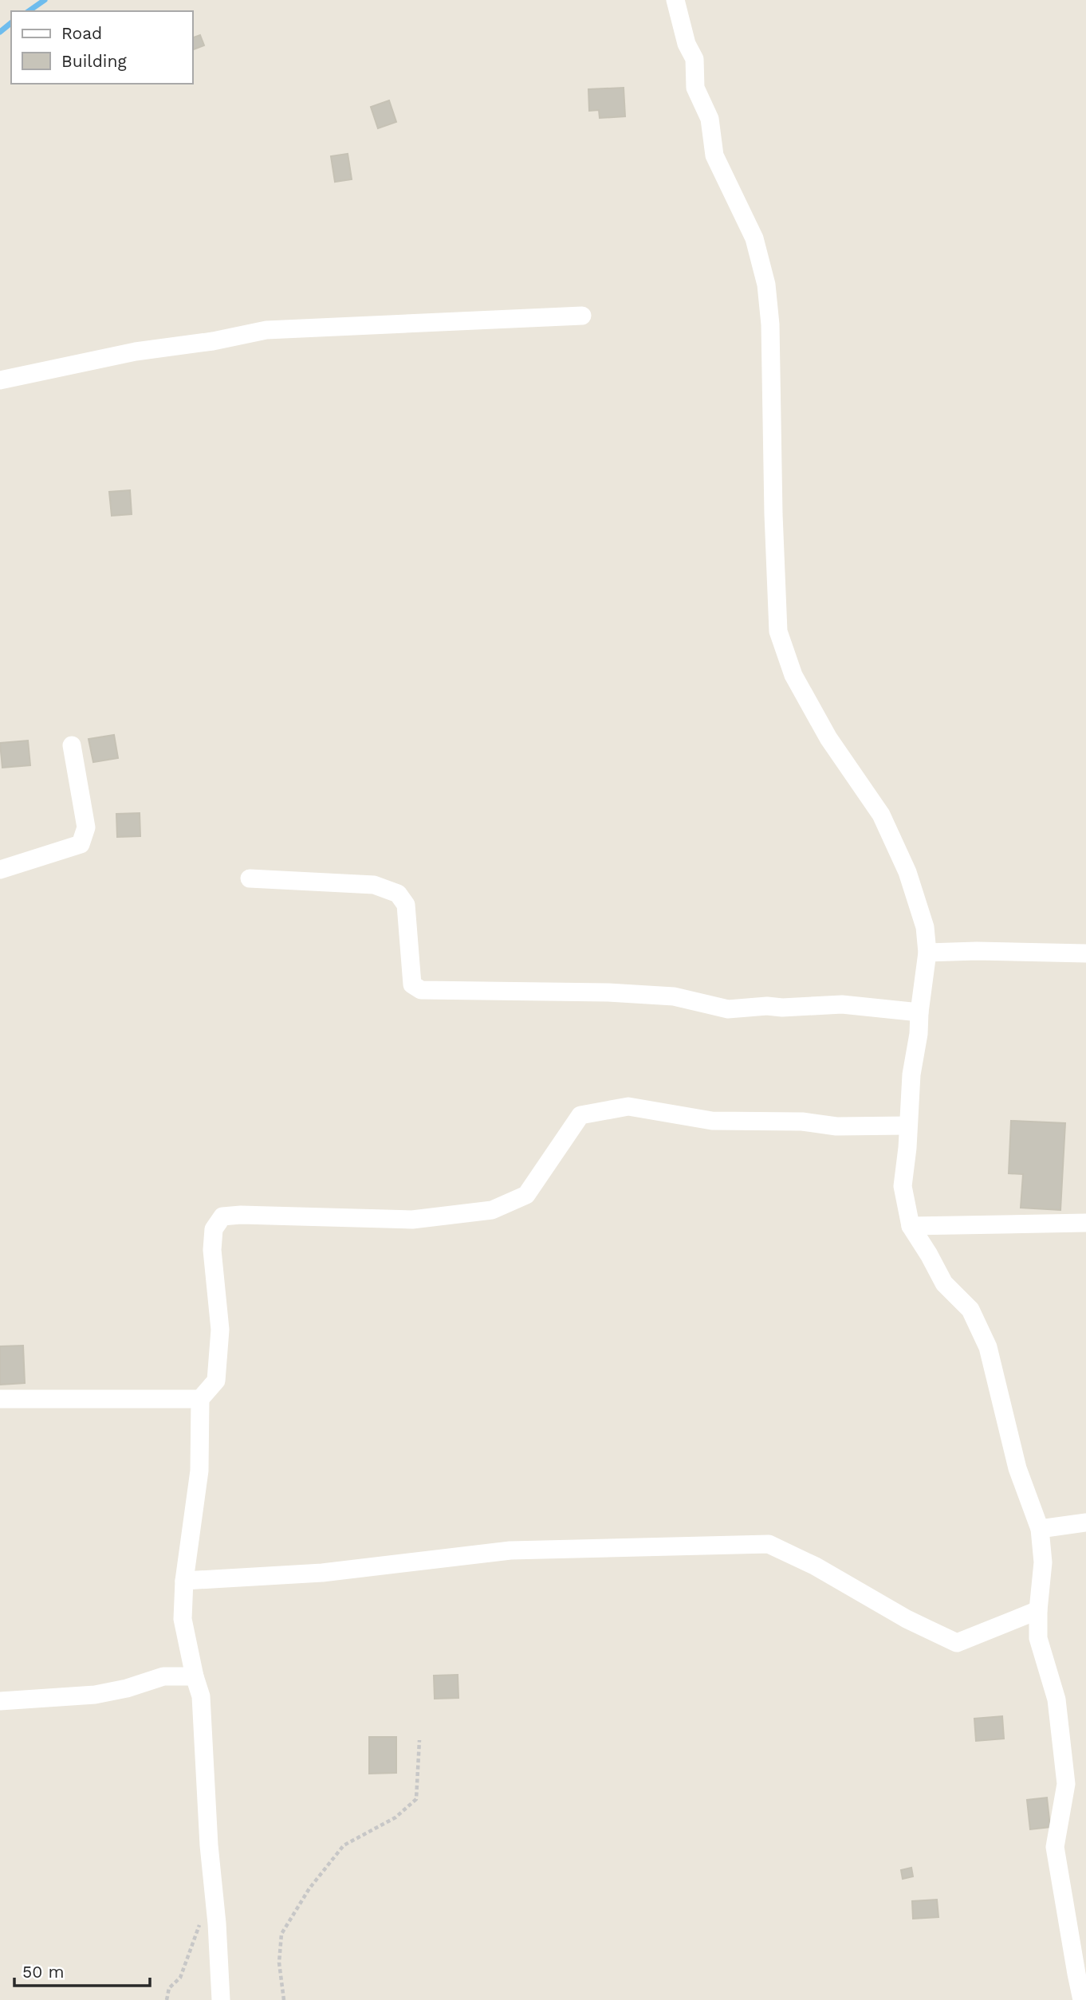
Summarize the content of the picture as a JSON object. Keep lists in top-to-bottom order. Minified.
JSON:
{"legend":["Road","Building"],"scale_bar":"50 m"}
